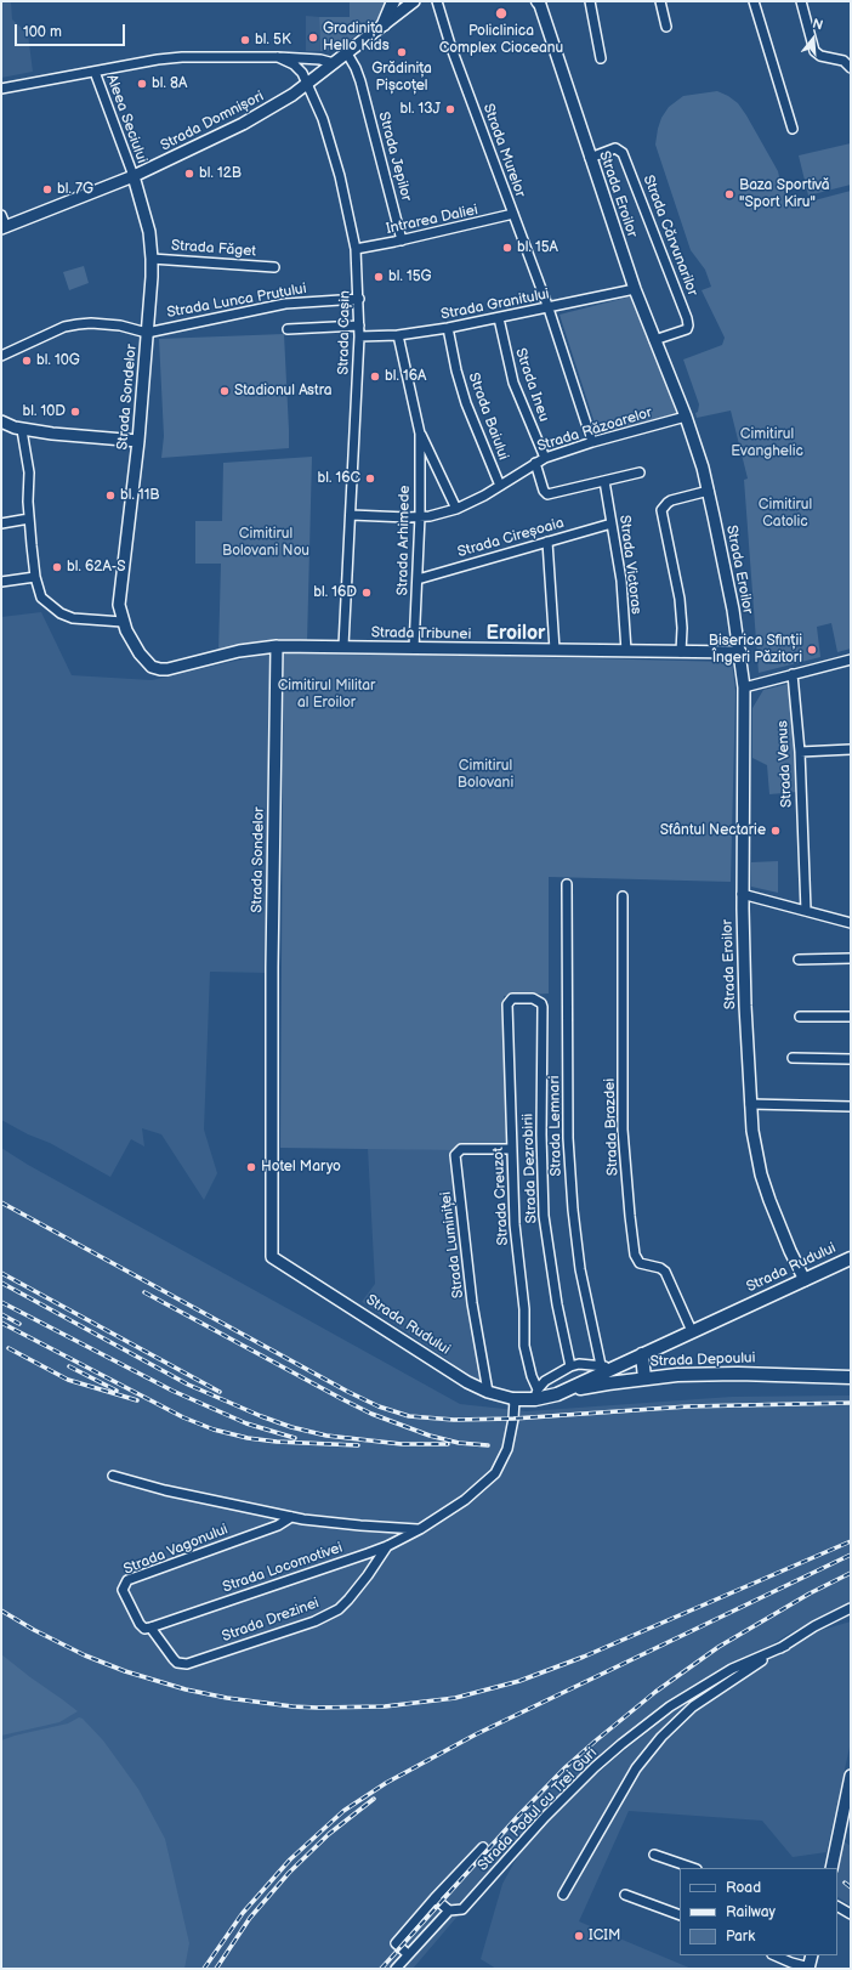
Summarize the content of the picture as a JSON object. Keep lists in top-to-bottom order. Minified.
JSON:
{"streets":{"main road":["Strada Rudului","Strada Depoului"],"street":["Aleea Seciului","Strada Domnișori","Strada Murelor","Strada Jepilor","Strada Eroilor","Intrarea Daliei","Strada Cărvunarilor","Strada Făget","Strada Lunca Prutului","Strada Granitului","Strada Cașin","Strada Ineu","Strada Sondelor","Strada Baiului","Strada Răzoarelor","Strada Cireșoaia","Strada Arhimede","Strada Victoras","Strada Tribunei","Strada Venus","Strada Lemnari","Strada Brazdei","Strada Dezrobirii","Strada Creuzot","Strada Luminiței","Strada Vagonului","Strada Locomotivei","Strada Drezinei","Strada Podul cu Trei Guri"]},"crossings":[["Aleea Seciului","Strada Domnișori"],["Aleea Seciului","Strada Sondelor"],["Strada Domnișori","Strada Jepilor"],["Strada Domnișori","Strada Cașin"],["Strada Domnișori","Strada Sondelor"],["Strada Murelor","Intrarea Daliei"],["Strada Murelor","Strada Granitului"],["Strada Murelor","Strada Răzoarelor"],["Strada Jepilor","Intrarea Daliei"],["Strada Eroilor","Strada Cărvunarilor"],["Strada Eroilor","Strada Granitului"],["Strada Eroilor","Strada Răzoarelor"],["Strada Eroilor","Strada Tribunei"],["Strada Eroilor","Strada Rudului"],["Intrarea Daliei","Strada Cașin"],["Strada Făget","Strada Sondelor"],["Strada Lunca Prutului","Strada Cașin"],["Strada Lunca Prutului","Strada Sondelor"],["Strada Granitului","Strada Cașin"],["Strada Granitului","Strada Ineu"],["Strada Granitului","Strada Baiului"],["Strada Granitului","Strada Arhimede"],["Strada Cașin","Strada Răzoarelor"],["Strada Cașin","Strada Tribunei"],["Strada Ineu","Strada Răzoarelor"],["Strada Sondelor","Strada Tribunei"],["Strada Sondelor","Strada Rudului"],["Strada Baiului","Strada Răzoarelor"],["Strada Răzoarelor","Strada Arhimede"],["Strada Cireșoaia","Strada Arhimede"],["Strada Cireșoaia","Strada Victoras"],["Strada Arhimede","Strada Tribunei"],["Strada Victoras","Strada Tribunei"],["Strada Lemnari","Strada Rudului"],["Strada Brazdei","Strada Rudului"],["Strada Dezrobirii","Strada Creuzot"],["Strada Dezrobirii","Strada Rudului"],["Strada Creuzot","Strada Luminiței"],["Strada Creuzot","Strada Rudului"],["Strada Luminiței","Strada Rudului"],["Strada Rudului","Strada Depoului"],["Strada Rudului","Strada Locomotivei"],["Strada Vagonului","Strada Locomotivei"],["Strada Vagonului","Strada Drezinei"],["Strada Locomotivei","Strada Drezinei"]],"districts":["Eroilor"],"parks":["Cimitirul Evanghelic","Cimitirul Catolic","Cimitirul Bolovani Nou","Cimitirul Militar al Eroilor","Cimitirul Bolovani"],"places":["Policlinica Complex Cioceanu","Gradinița Hello Kids","bl. 5K","Grădinița Pișcoțel","bl. 8A","bl. 13J","bl. 12B","bl. 7G","Baza Sportivă \"Sport Kiru\"","bl. 15A","bl. 15G","bl. 10G","bl. 16A","Stadionul Astra","bl. 10D","bl. 16C","bl. 11B","bl. 62A-S","bl. 16D","Biserica Sfinții Îngeri Păzitori","Sfântul Nectarie","Hotel Maryo","ICIM"],"legend":["Road","Railway","Park"],"scale_bar":"100 m","north":"top"}
